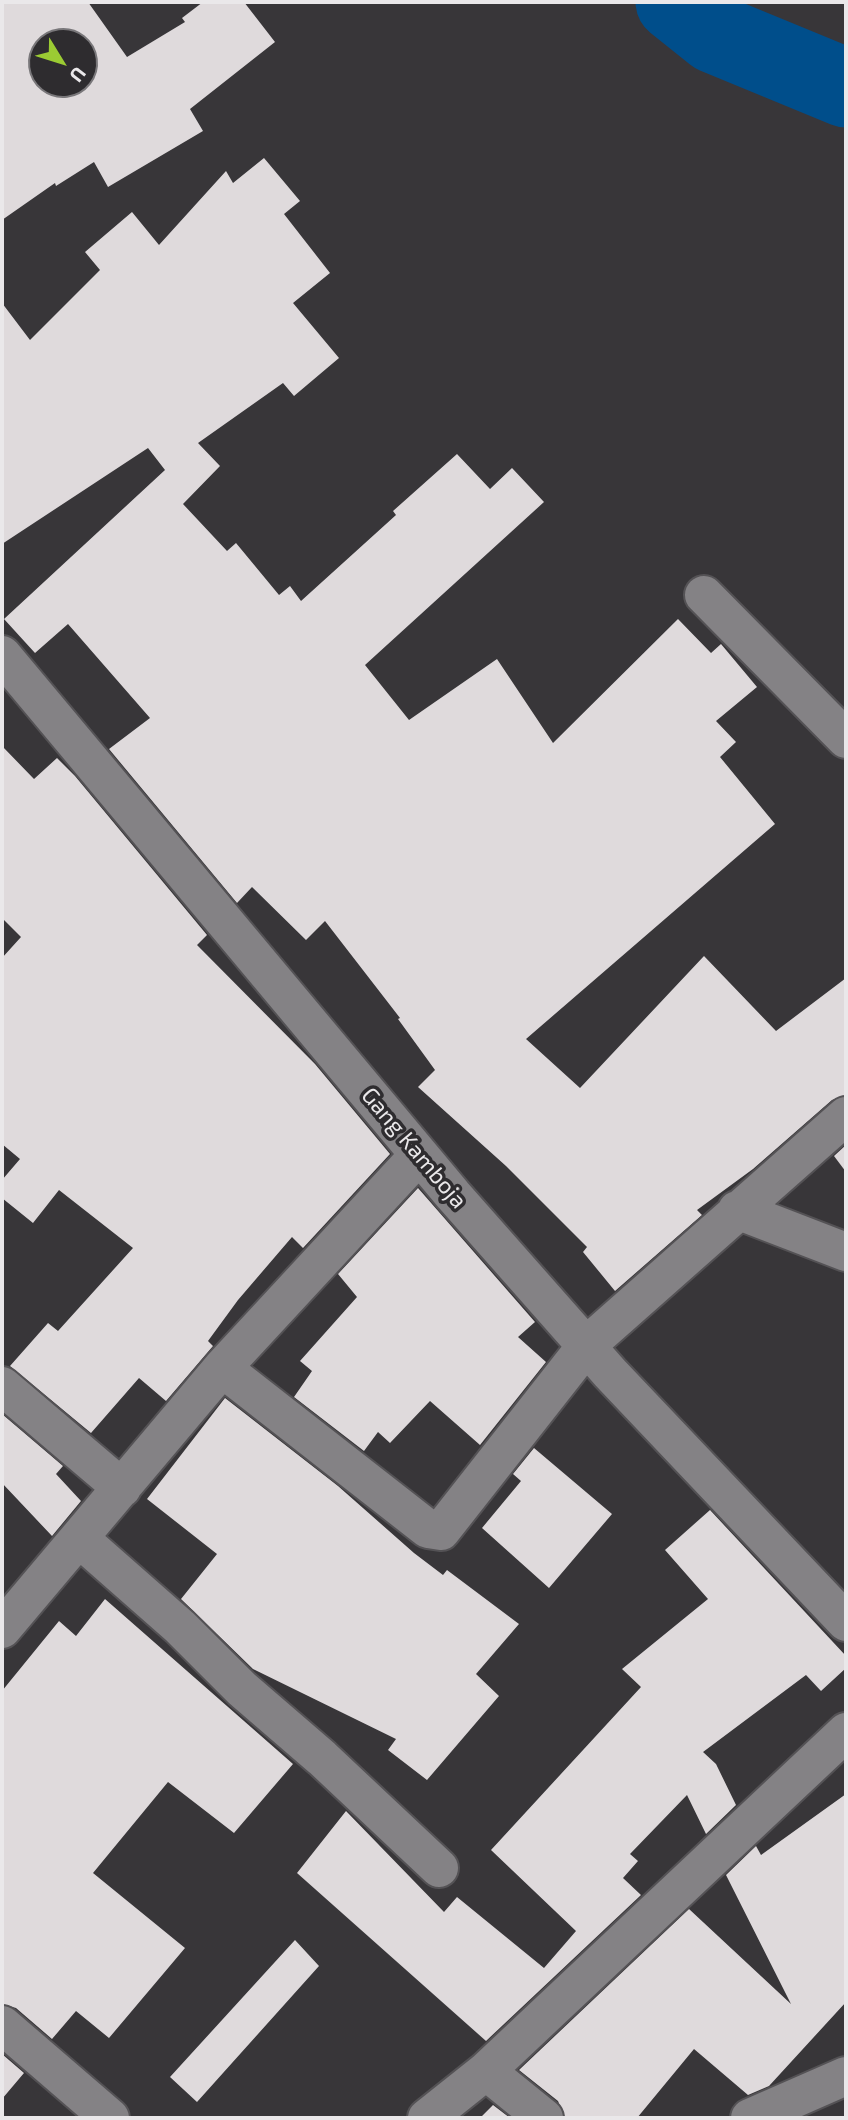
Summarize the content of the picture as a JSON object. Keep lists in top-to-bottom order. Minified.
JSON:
{"streets":{"street":["Gang Kamboja"]},"north":"bottom right"}
